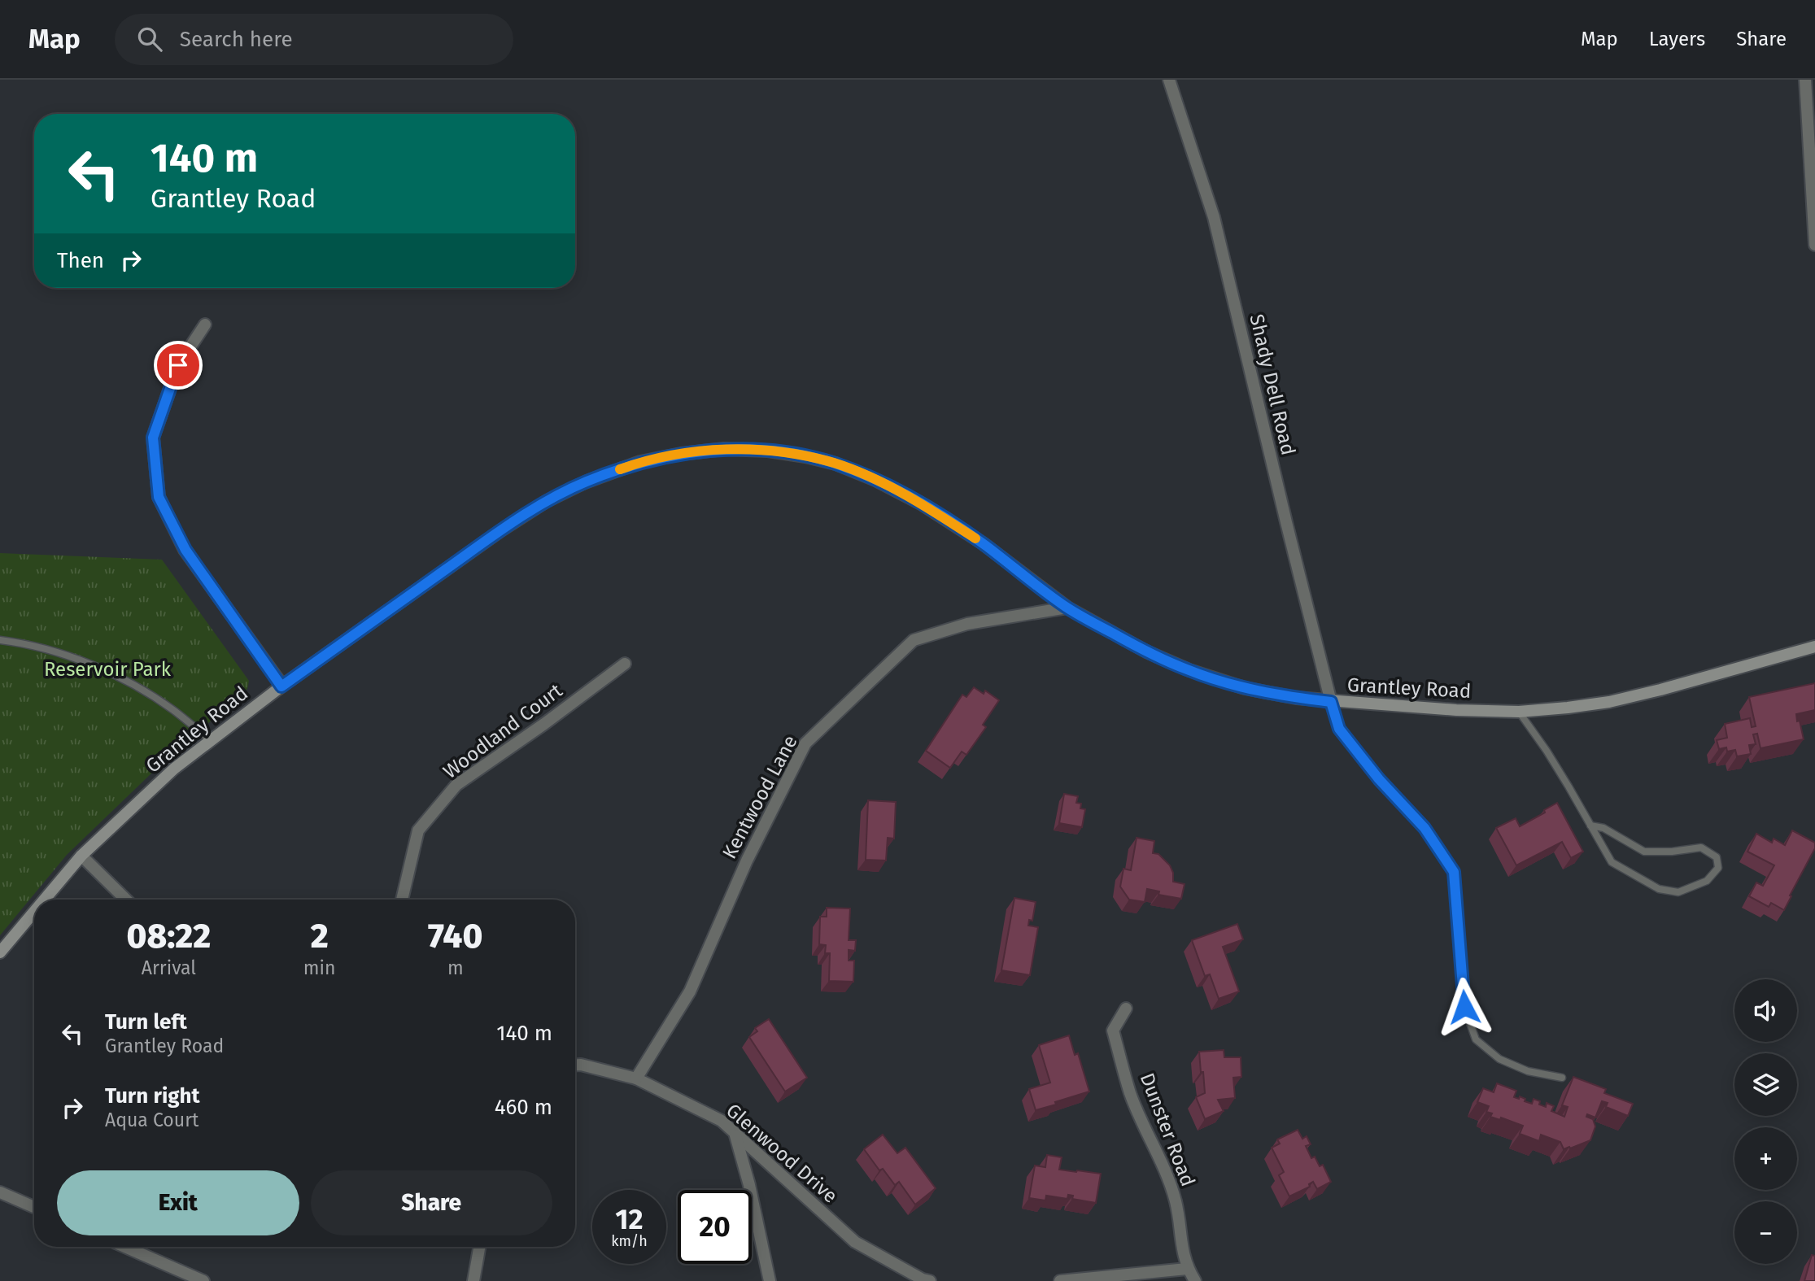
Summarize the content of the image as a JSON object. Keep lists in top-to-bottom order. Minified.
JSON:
{"streets":{"street":["Shady Dell Road","Grantley Road","Woodland Court","Kentwood Lane","Dunster Road","Glenwood Drive"]},"crossings":[["Shady Dell Road","Grantley Road"],["Grantley Road","Kentwood Lane"],["Kentwood Lane","Glenwood Drive"]],"parks":["Reservoir Park"],"page":{"header":"Map","search":"Search here","nav":["Map","Layers","Share"],"turn":["140 m","Grantley Road"],"then":"Then","eta":["08:22","Arrival","2","min","740","m"],"map_buttons":["+","−"],"list":[{"name":"Turn left","note":"Grantley Road","value":"140 m"},{"name":"Turn right","note":"Aqua Court","value":"460 m"}],"buttons":["Exit","Share"],"speed":"12 km/h","limit":"20"}}
